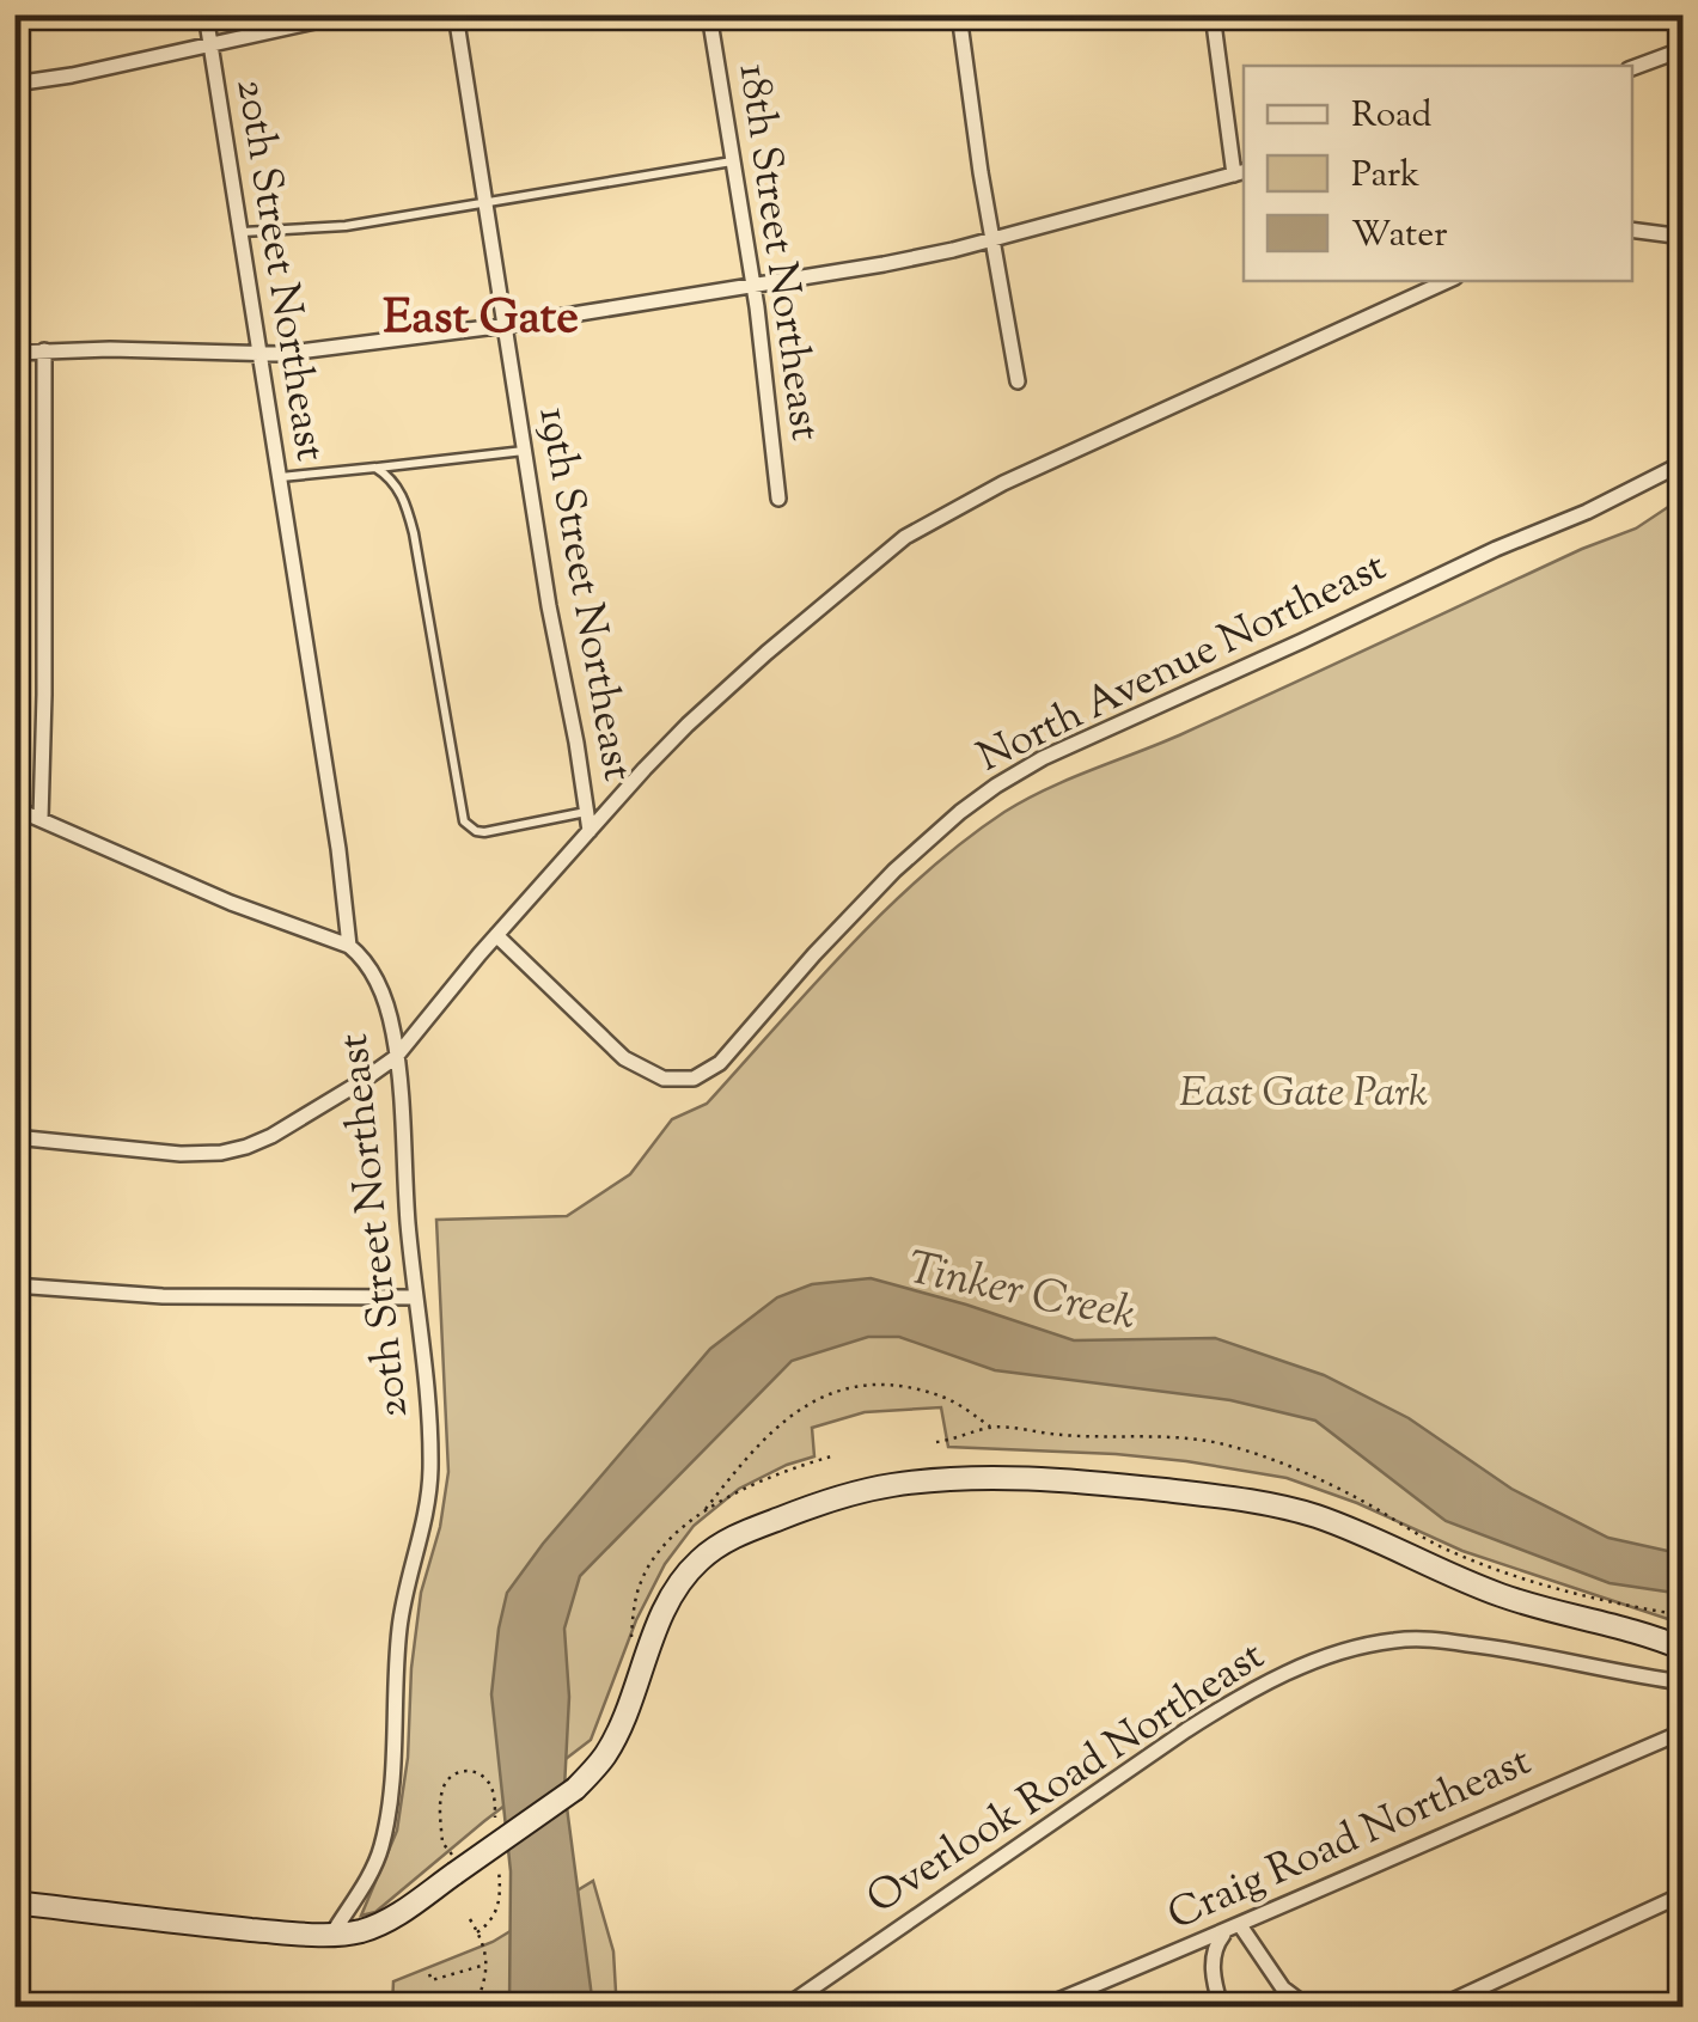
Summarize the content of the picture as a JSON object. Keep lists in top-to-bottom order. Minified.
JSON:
{"streets":{"street":["18th Street Northeast","20th Street Northeast","19th Street Northeast","North Avenue Northeast","Overlook Road Northeast","Craig Road Northeast"]},"districts":["East Gate"],"water":["Tinker Creek"],"parks":["East Gate Park"],"legend":["Road","Park","Water"]}
